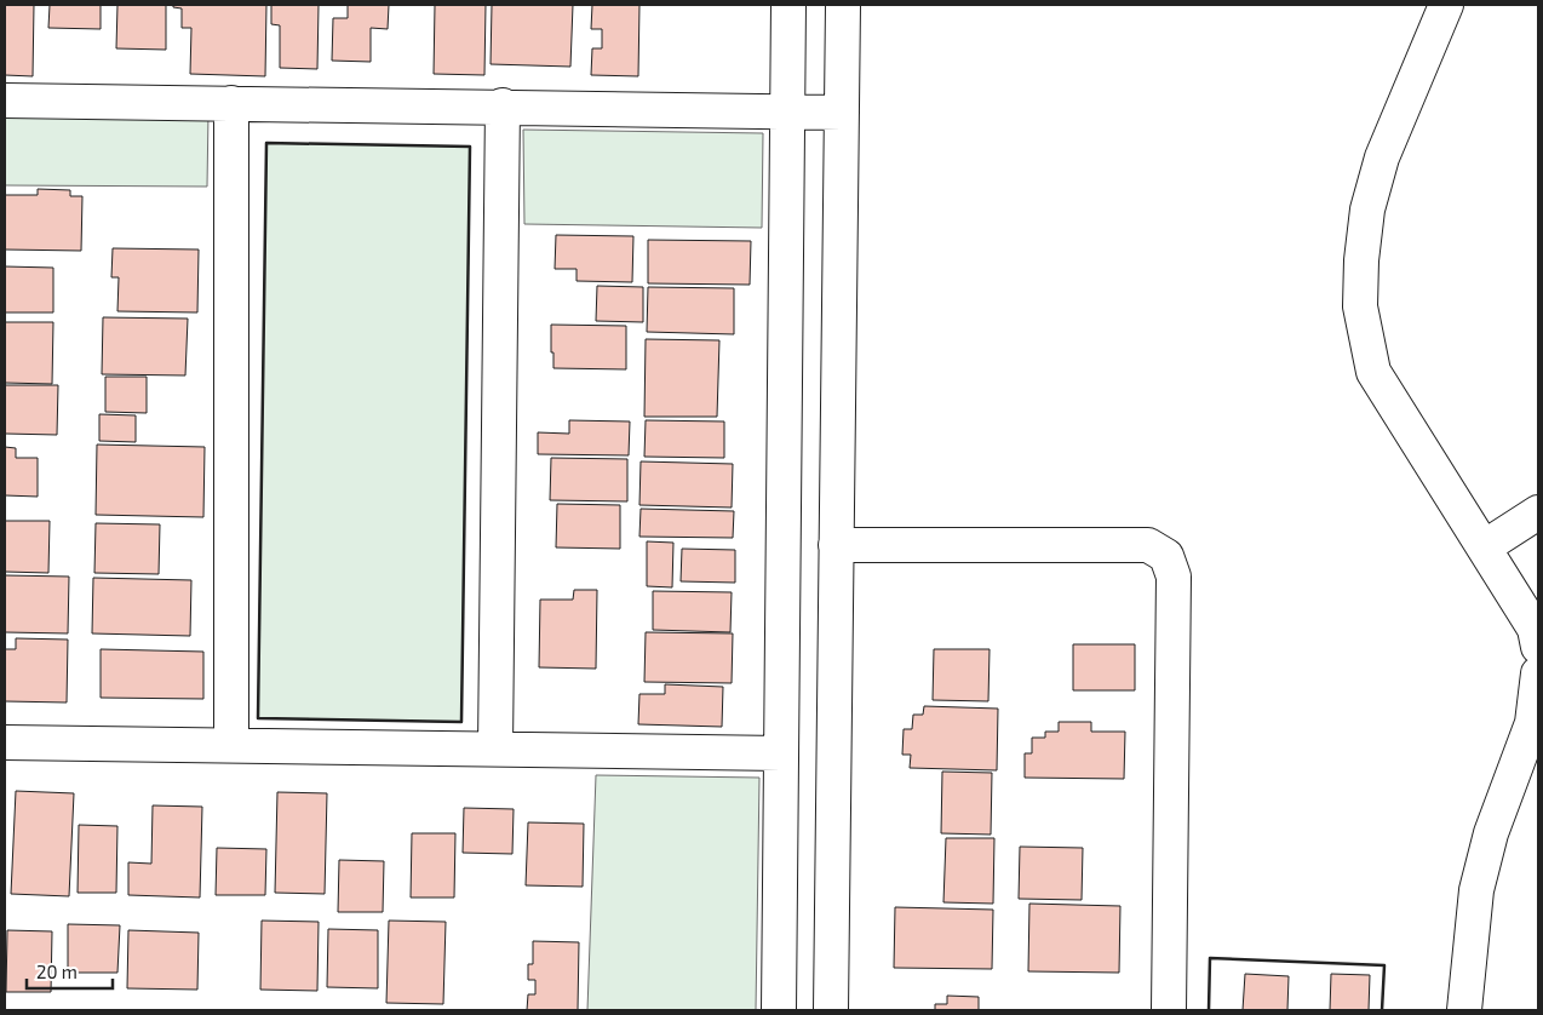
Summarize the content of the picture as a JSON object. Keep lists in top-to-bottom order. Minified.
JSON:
{"scale_bar":"20 m"}
